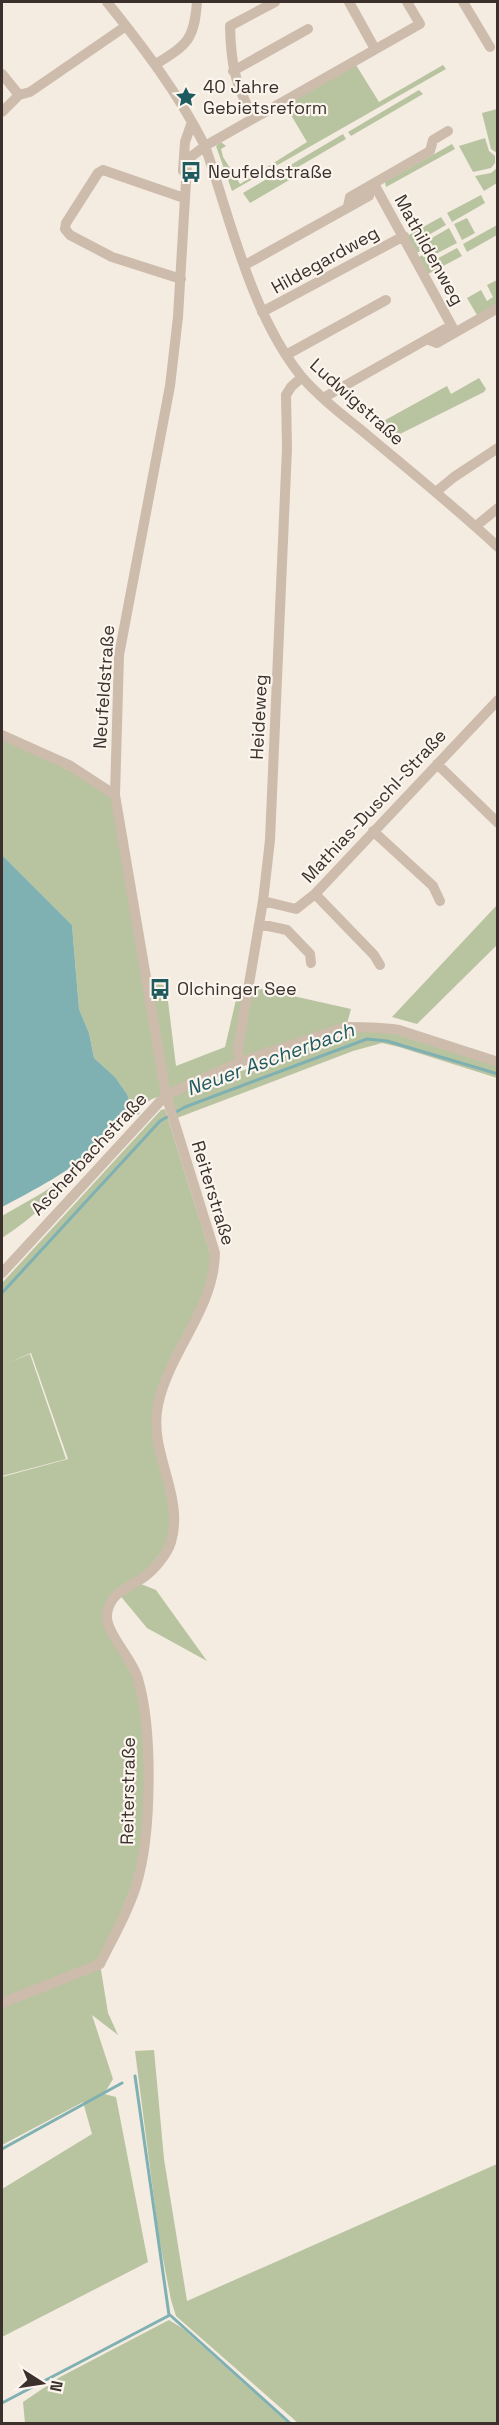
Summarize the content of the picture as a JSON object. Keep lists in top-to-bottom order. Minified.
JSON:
{"streets":{"street":["Mathildenweg","Hildegardweg","Ludwigstraße","Neufeldstraße","Heideweg","Mathias-Duschl-Straße","Ascherbachstraße","Reiterstraße"]},"crossings":[["Mathildenweg","Hildegardweg"],["Hildegardweg","Ludwigstraße"],["Ludwigstraße","Neufeldstraße"],["Ludwigstraße","Heideweg"],["Neufeldstraße","Ascherbachstraße"],["Neufeldstraße","Reiterstraße"],["Heideweg","Mathias-Duschl-Straße"],["Heideweg","Ascherbachstraße"],["Ascherbachstraße","Reiterstraße"]],"water":["Neuer Ascherbach"],"places":{"place":["40 Jahre Gebietsreform"],"bus stop":["Neufeldstraße","Olchinger See"]},"north":"right"}
